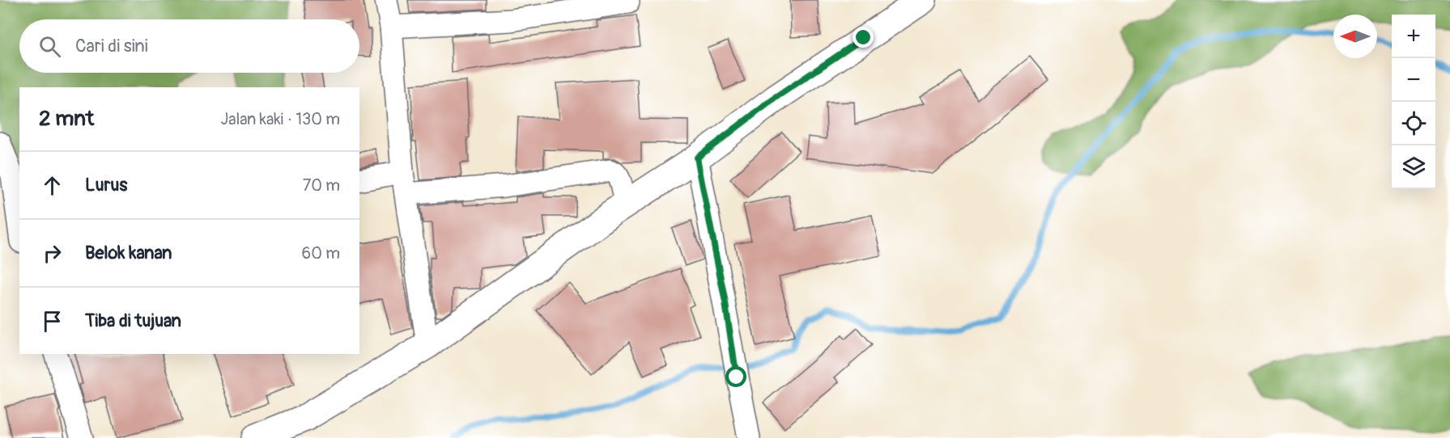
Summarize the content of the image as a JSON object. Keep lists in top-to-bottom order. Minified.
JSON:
{"north":"left","page":{"map_buttons":["+","−"],"search":"Cari di sini","heading":["2 mnt","Jalan kaki · 130 m"],"list":[["Lurus","70 m"],["Belok kanan","60 m"],"Tiba di tujuan"]}}
